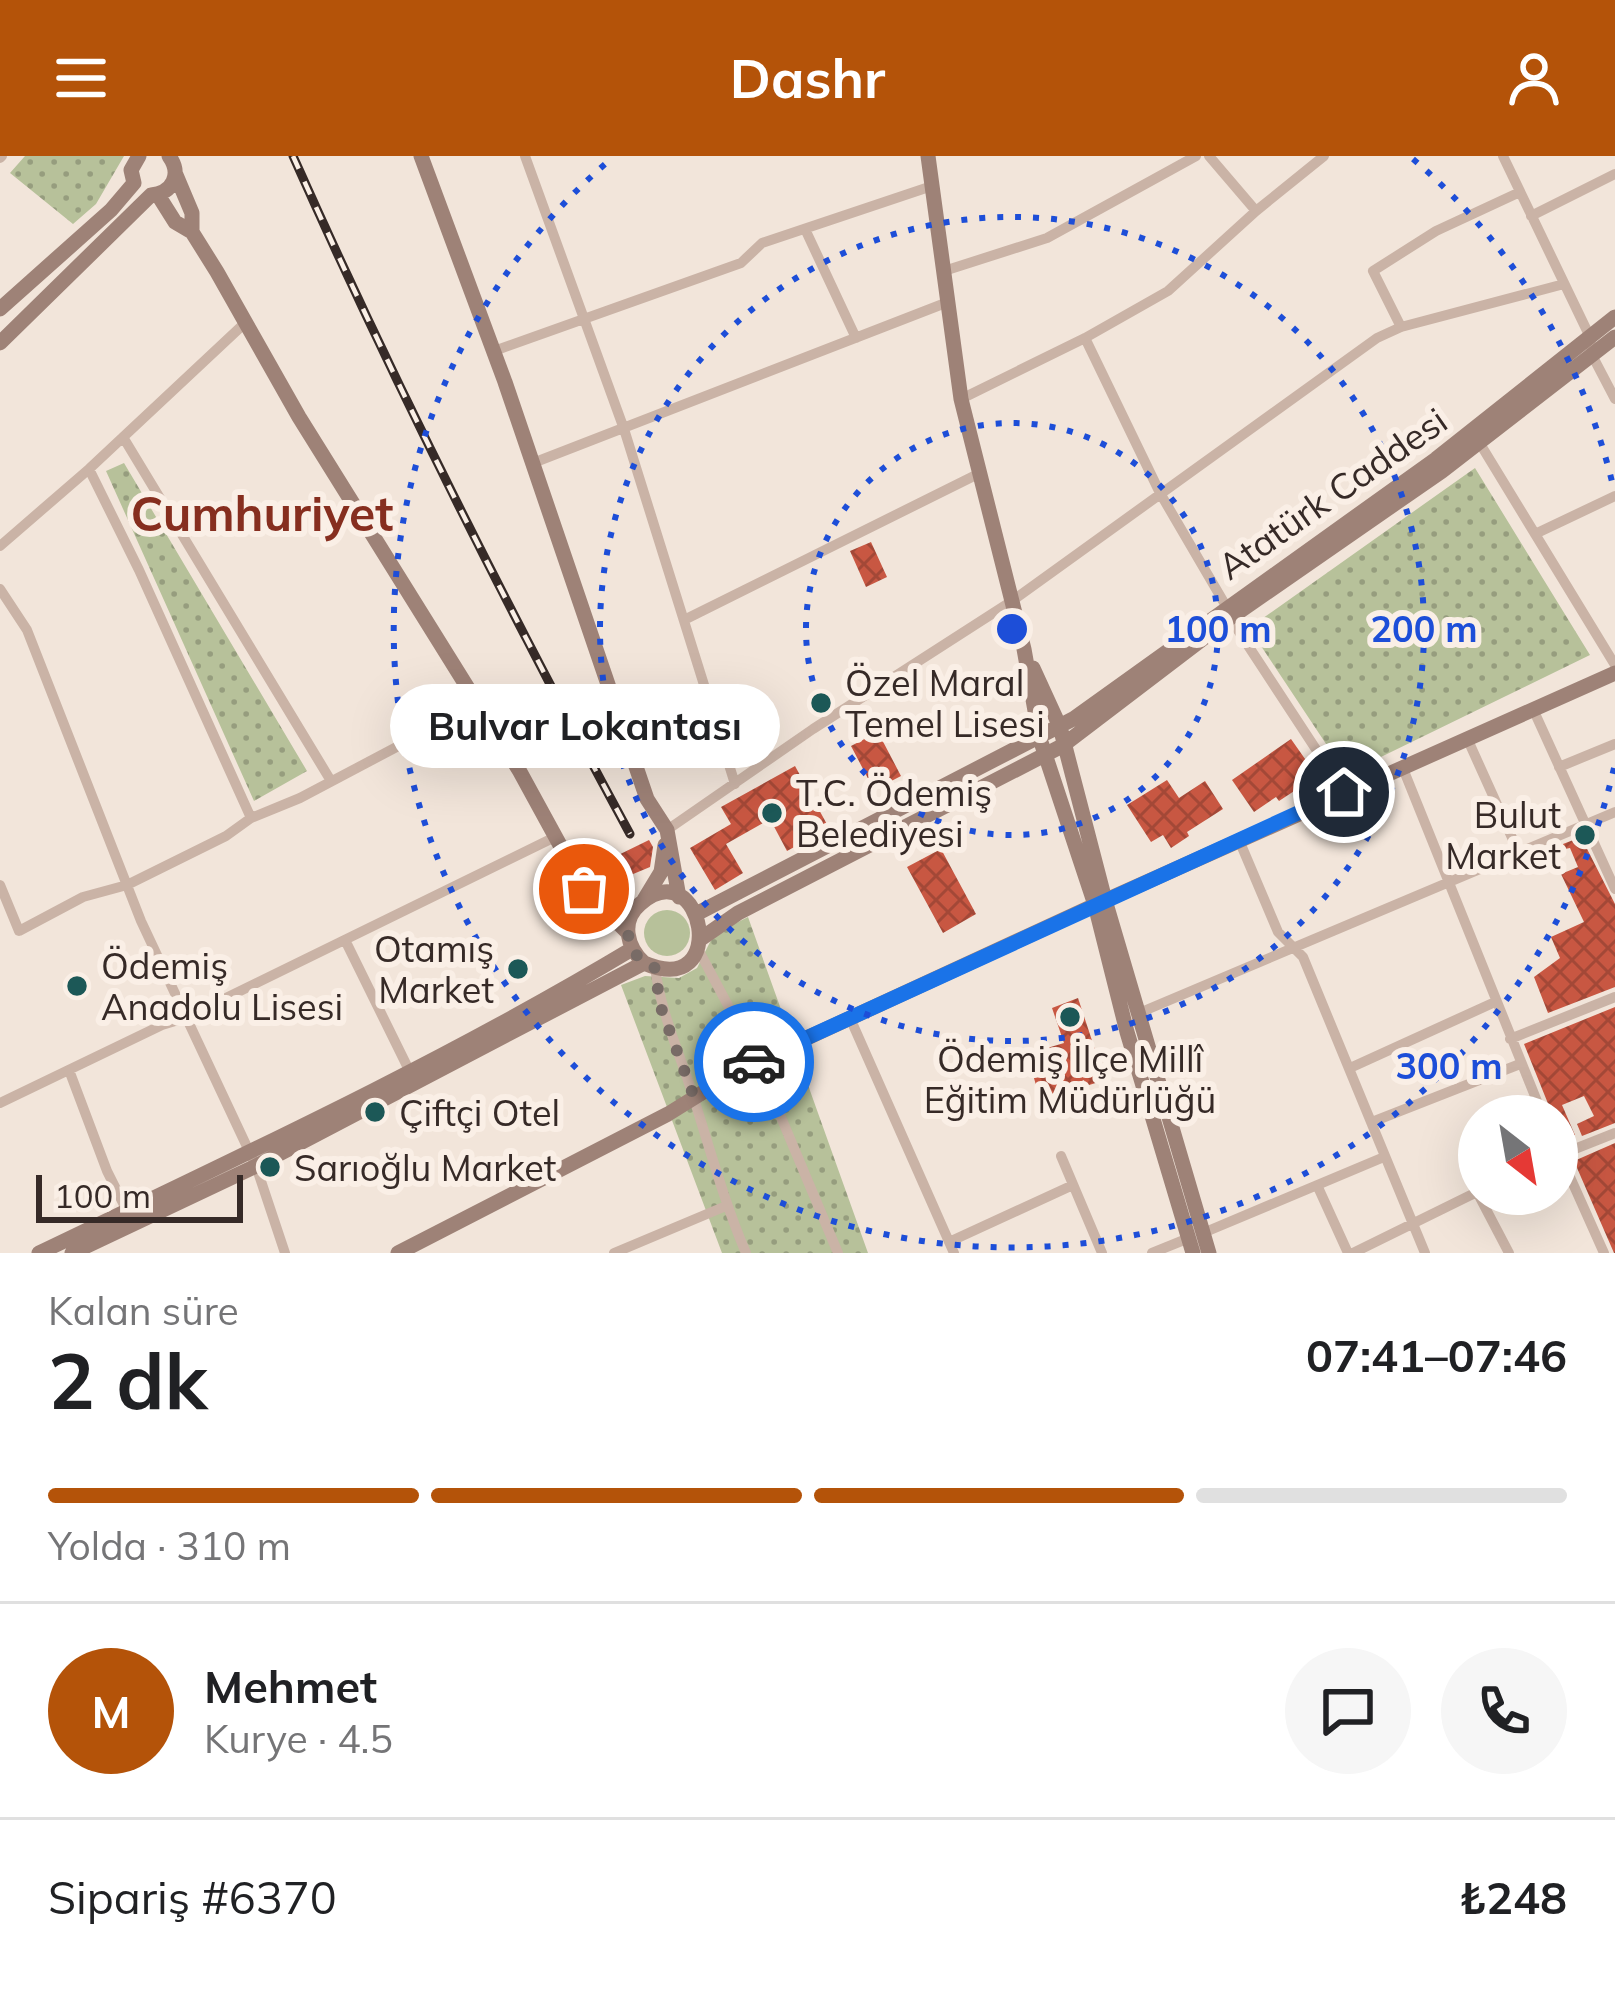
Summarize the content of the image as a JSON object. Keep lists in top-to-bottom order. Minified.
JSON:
{"streets":{"street":["Atatürk Caddesi"]},"districts":["Cumhuriyet"],"places":["Özel Maral Temel Lisesi","T.C. Ödemiş Belediyesi","Bulut Market","Bulvar Lokantası","Otamış Market","Ödemiş Anadolu Lisesi","Ödemiş İlçe Millî Eğitim Müdürlüğü","Çiftçi Otel","Sarıoğlu Market"],"scale_bar":"100 m","north":"bottom right","page":{"header":"Dashr","bubble":"Bulvar Lokantası","scale":"100 m","heading":["2 dk","Kalan süre","07:41–07:46"],"panel":["Mehmet","Kurye · 4.5","Sipariş #6370","₺248"],"bar":"Yolda · 310 m","round":"M"},"rings":["100 m","200 m","300 m"]}
